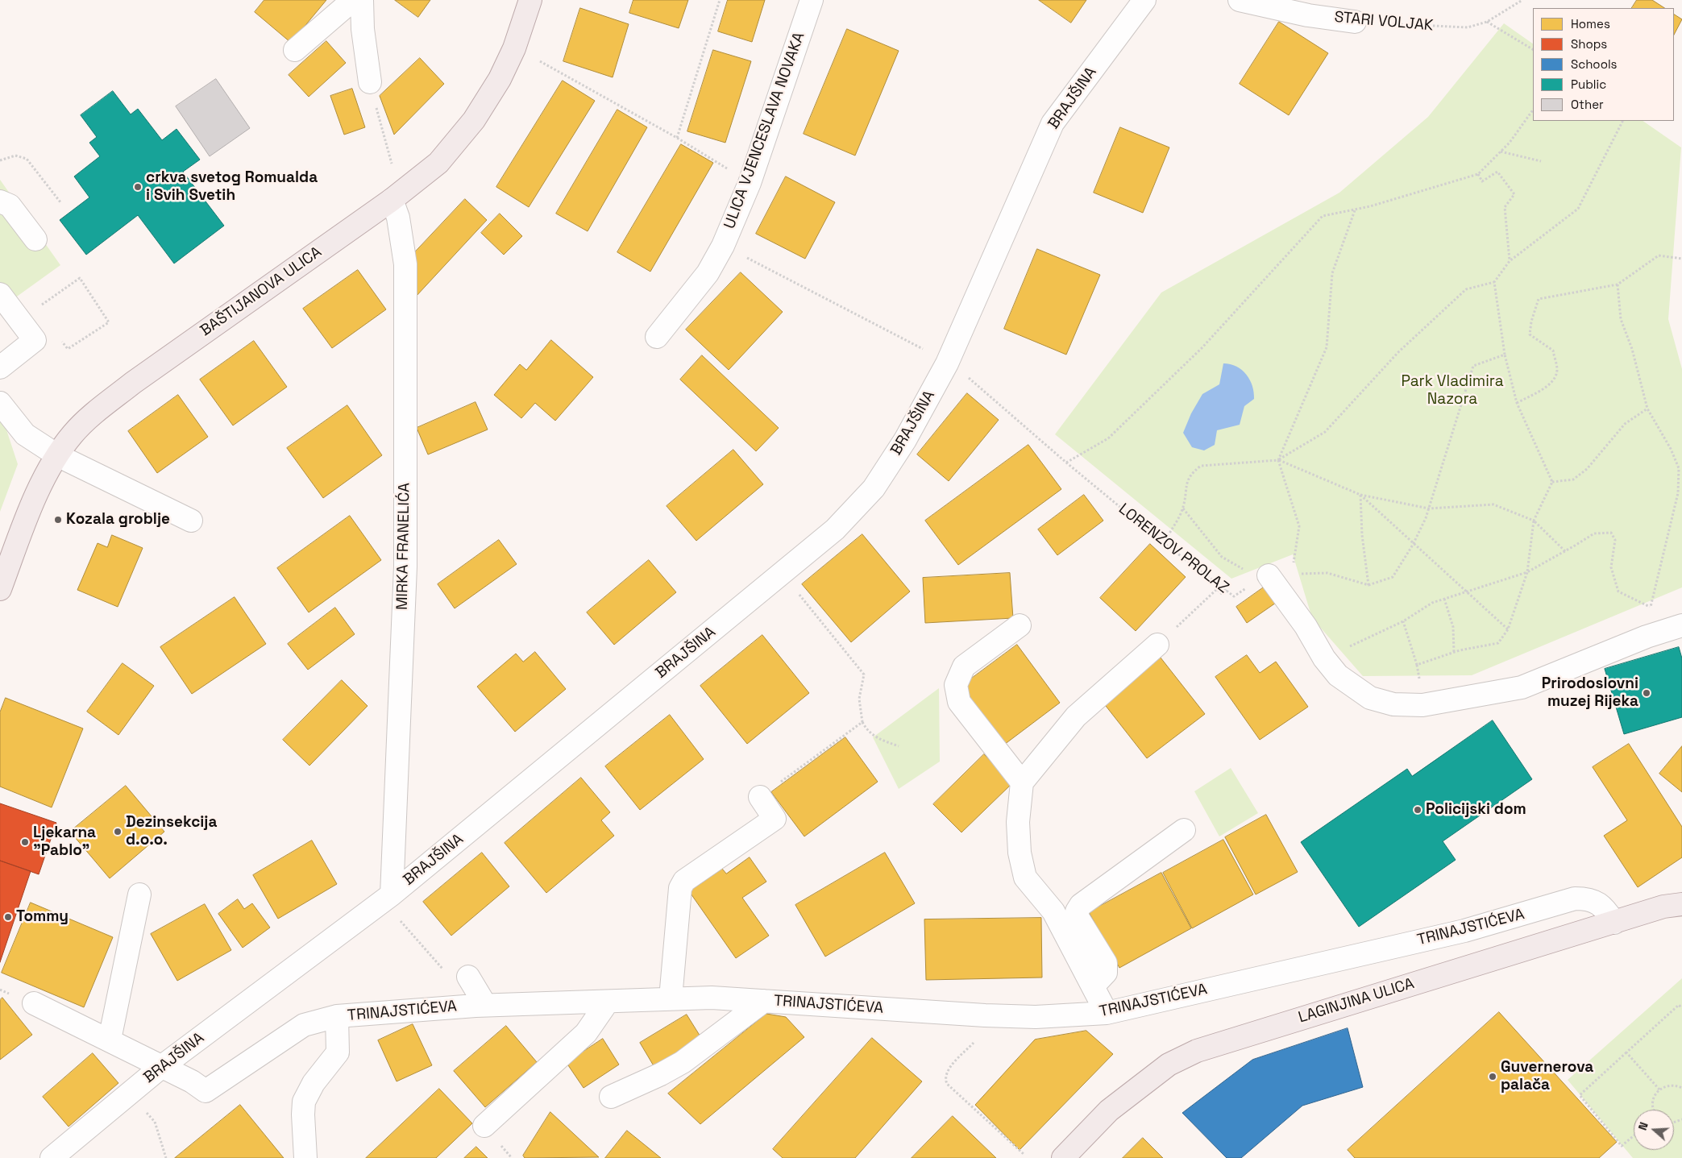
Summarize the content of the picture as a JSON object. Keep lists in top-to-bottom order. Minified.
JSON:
{"streets":{"main road":["BAŠTIJANOVA ULICA","LAGINJINA ULICA"],"street":["STARI VOLJAK","BRAJŠINA","ULICA VJENCESLAVA NOVAKA","MIRKA FRANELIĆA","TRINAJSTIĆEVA"],"path":["LORENZOV PROLAZ"]},"crossings":[["BRAJŠINA","MIRKA FRANELIĆA"],["BRAJŠINA","TRINAJSTIĆEVA"],["BAŠTIJANOVA ULICA","MIRKA FRANELIĆA"],["TRINAJSTIĆEVA","LAGINJINA ULICA"]],"parks":["Park Vladimira Nazora"],"places":["crkva svetog Romualda i Svih Svetih","Kozala groblje","Prirodoslovni muzej Rijeka","Policijski dom","Dezinsekcija d.o.o.","Ljekarna \"Pablo\"","Tommy","Guvernerova palača"],"legend":["Homes","Shops","Schools","Public","Other"],"north":"left"}
